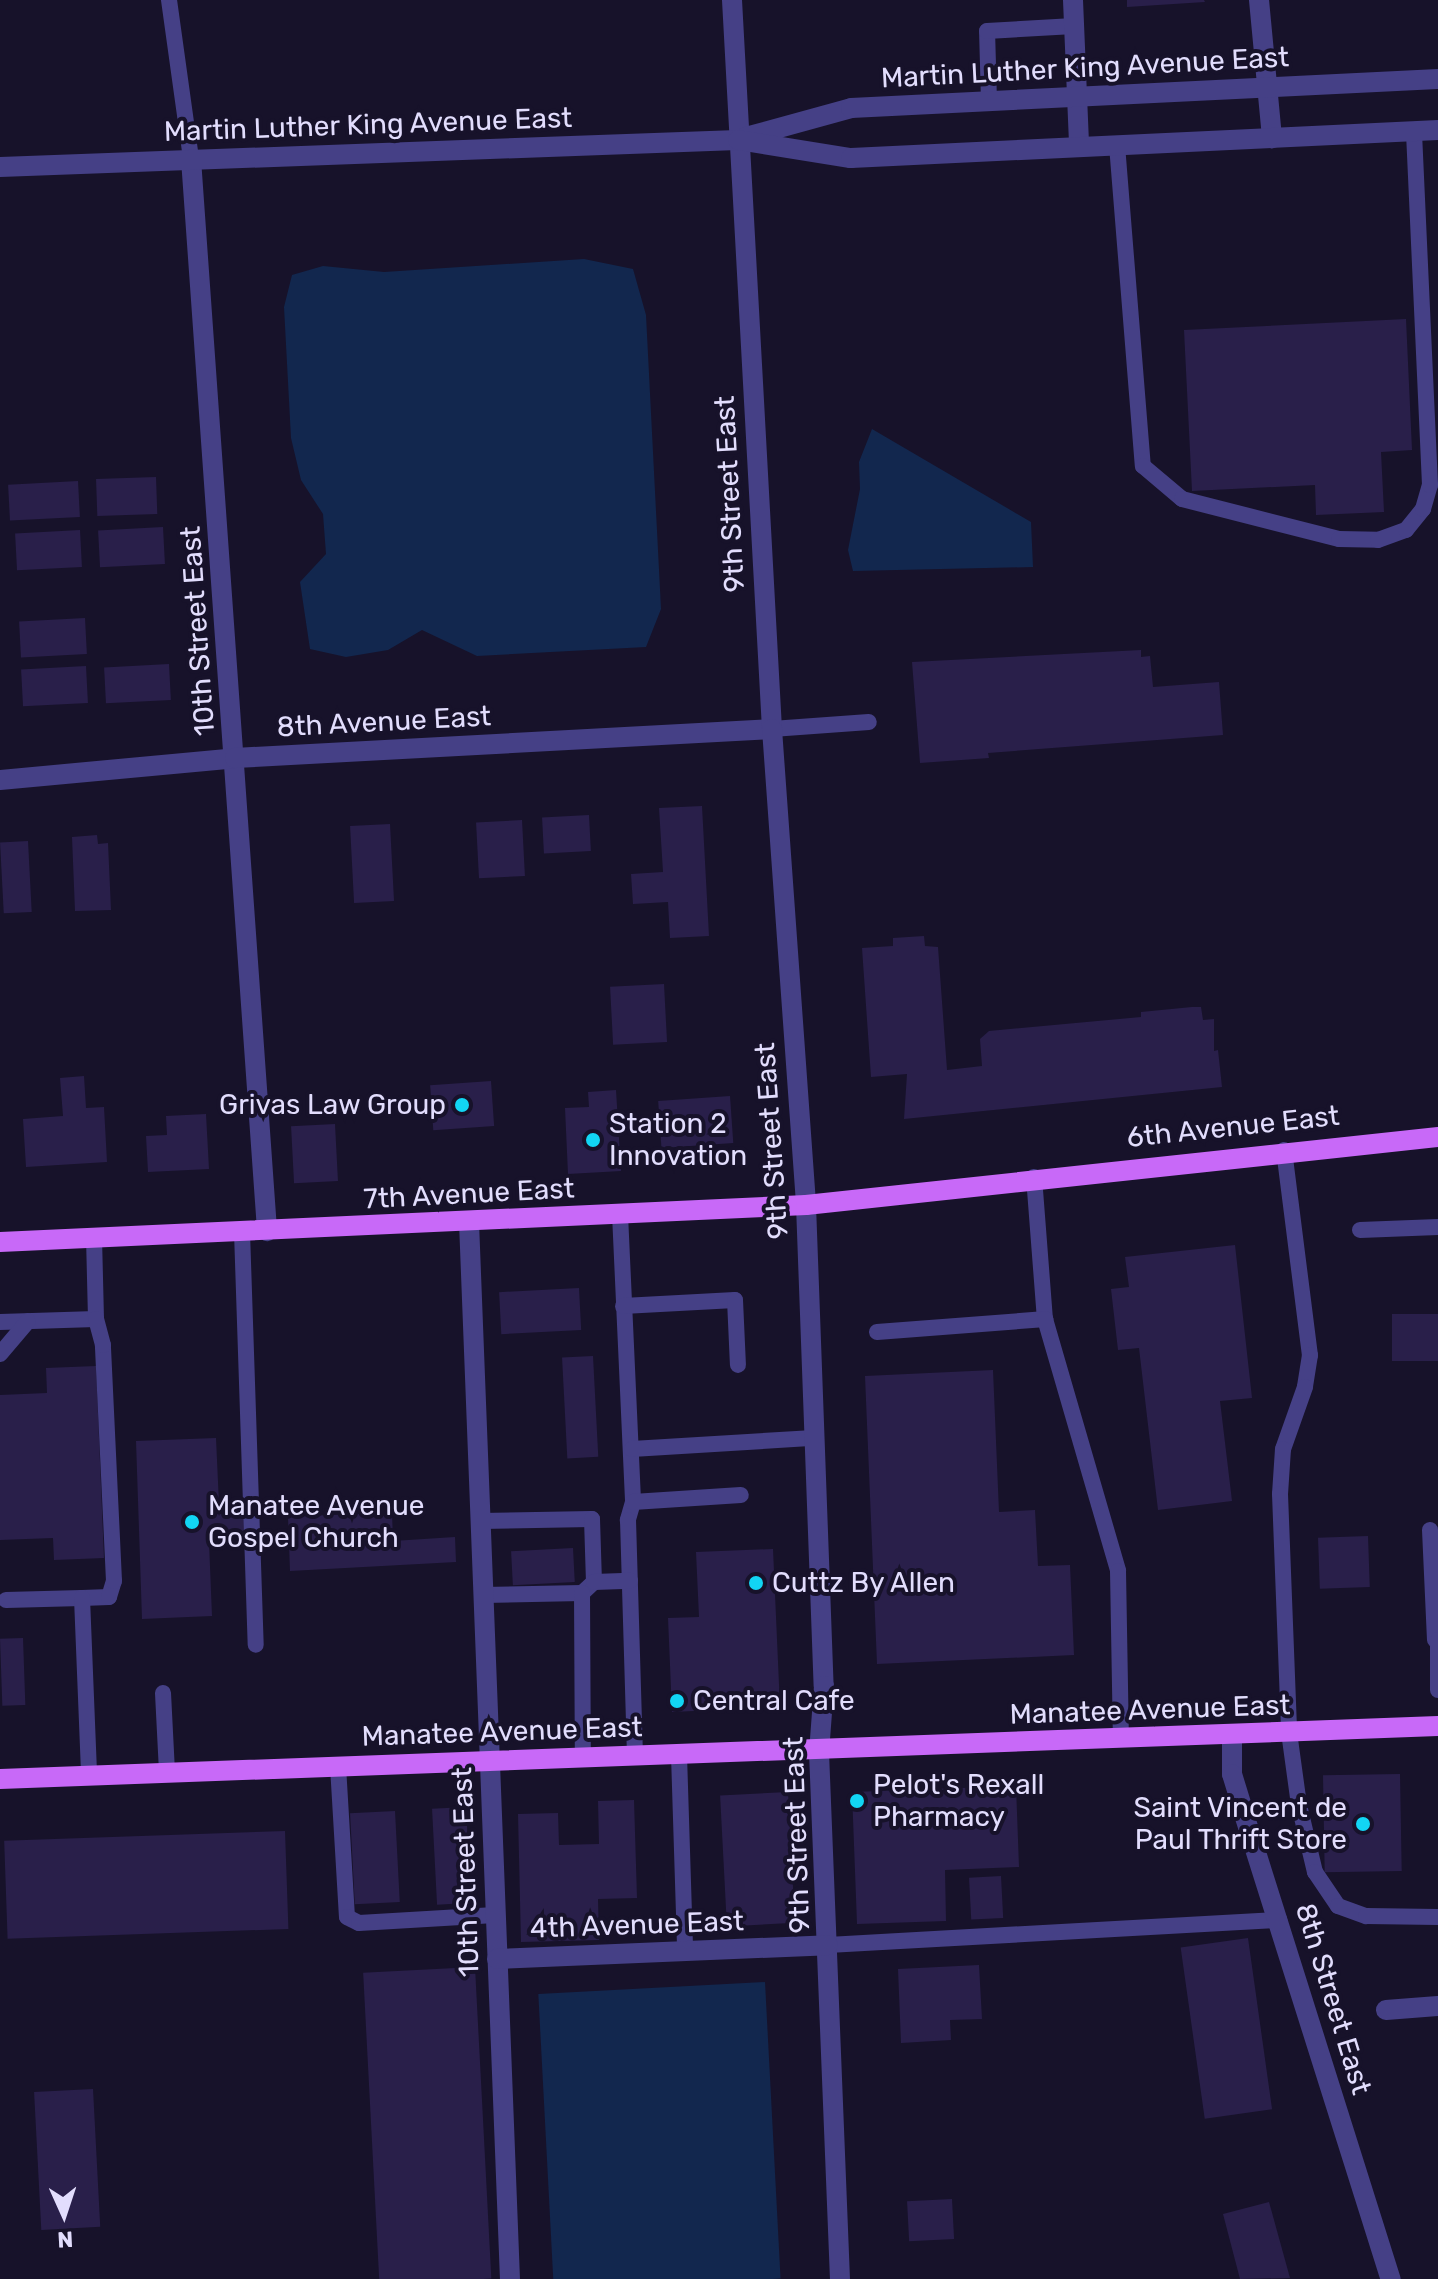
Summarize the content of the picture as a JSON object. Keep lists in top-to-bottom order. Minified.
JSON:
{"streets":{"main road":["6th Avenue East","7th Avenue East","Manatee Avenue East"],"street":["Martin Luther King Avenue East","9th Street East","10th Street East","8th Avenue East","4th Avenue East","8th Street East"]},"crossings":[["Martin Luther King Avenue East","9th Street East"],["Martin Luther King Avenue East","10th Street East"],["9th Street East","8th Avenue East"],["9th Street East","7th Avenue East"],["9th Street East","Manatee Avenue East"],["9th Street East","4th Avenue East"],["10th Street East","8th Avenue East"],["10th Street East","7th Avenue East"],["10th Street East","Manatee Avenue East"],["10th Street East","4th Avenue East"],["6th Avenue East","7th Avenue East"],["Manatee Avenue East","8th Street East"]],"places":["Grivas Law Group","Station 2 Innovation","Manatee Avenue Gospel Church","Cuttz By Allen","Central Cafe","Pelot's Rexall Pharmacy","Saint Vincent de Paul Thrift Store"],"north":"bottom"}
